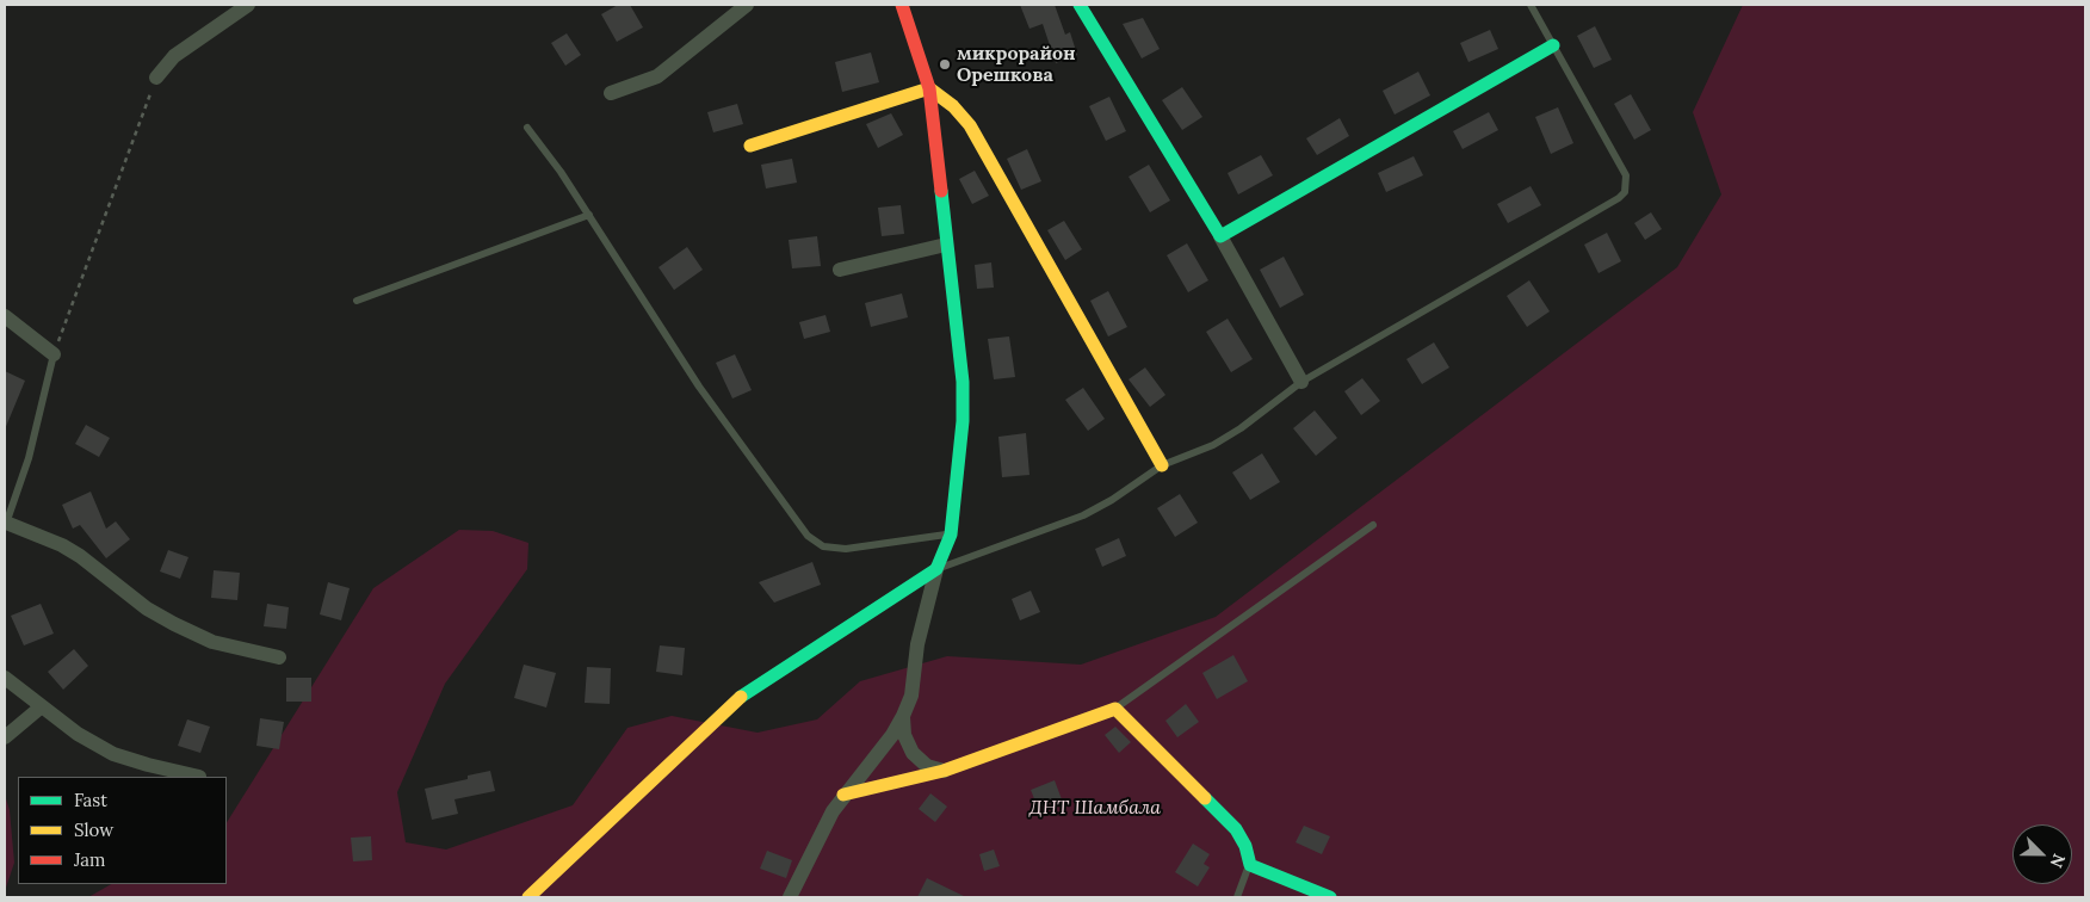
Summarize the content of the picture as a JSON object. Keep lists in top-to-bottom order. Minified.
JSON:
{"parks":["ДНТ Шамбала"],"places":["микрорайон Орешкова"],"legend":["Fast","Slow","Jam"],"north":"bottom right"}
